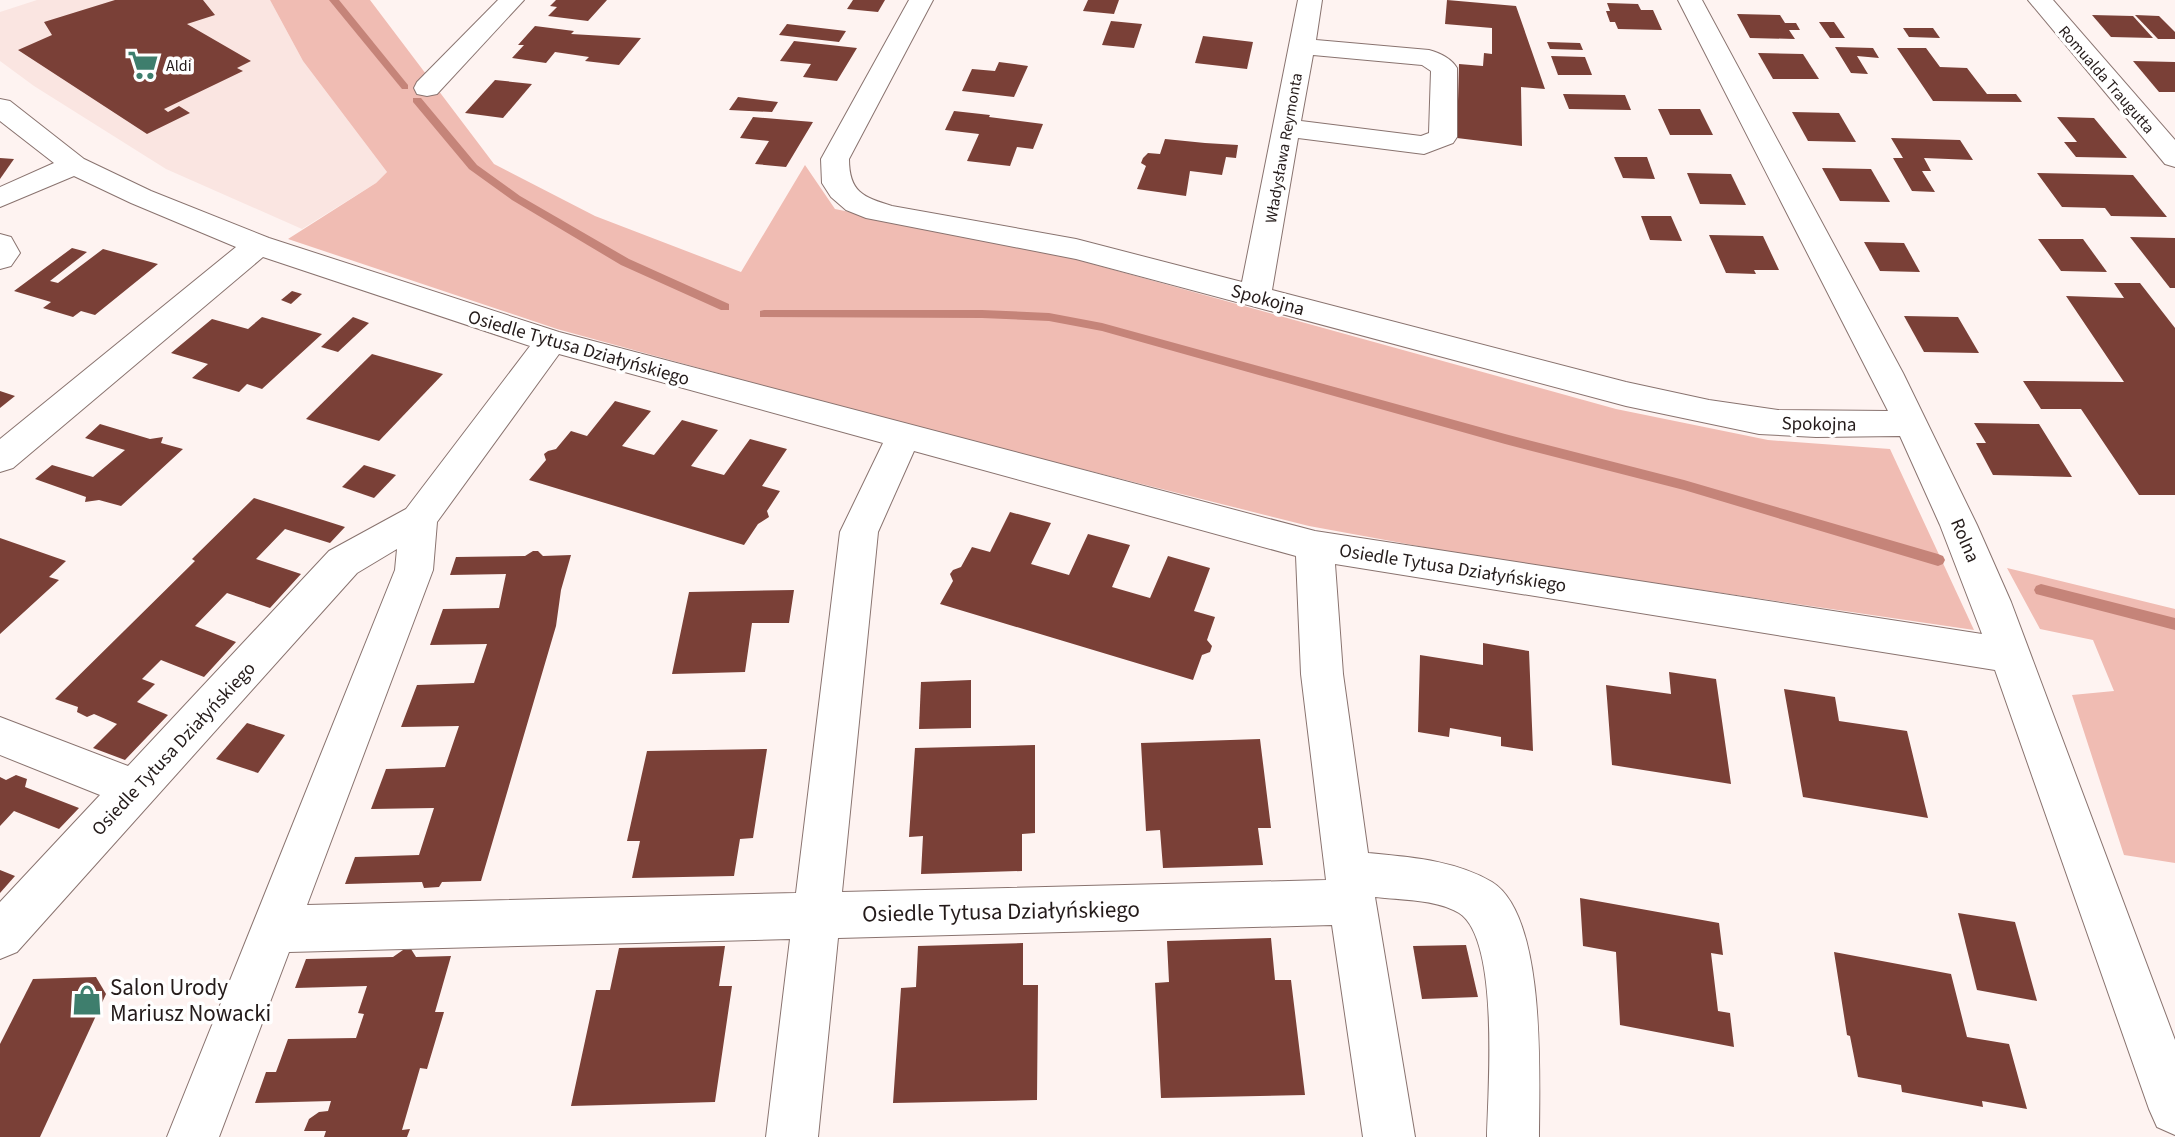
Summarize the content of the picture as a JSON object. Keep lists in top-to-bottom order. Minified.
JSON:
{"streets":{"street":["Romualda Traugutta","Władysława Reymonta","Spokojna","Osiedle Tytusa Działyńskiego","Rolna"]},"crossings":[["Władysława Reymonta","Spokojna"],["Spokojna","Rolna"],["Osiedle Tytusa Działyńskiego","Rolna"]],"places":{"supermarket":["Aldi"],"shop":["Salon Urody Mariusz Nowacki"]}}
